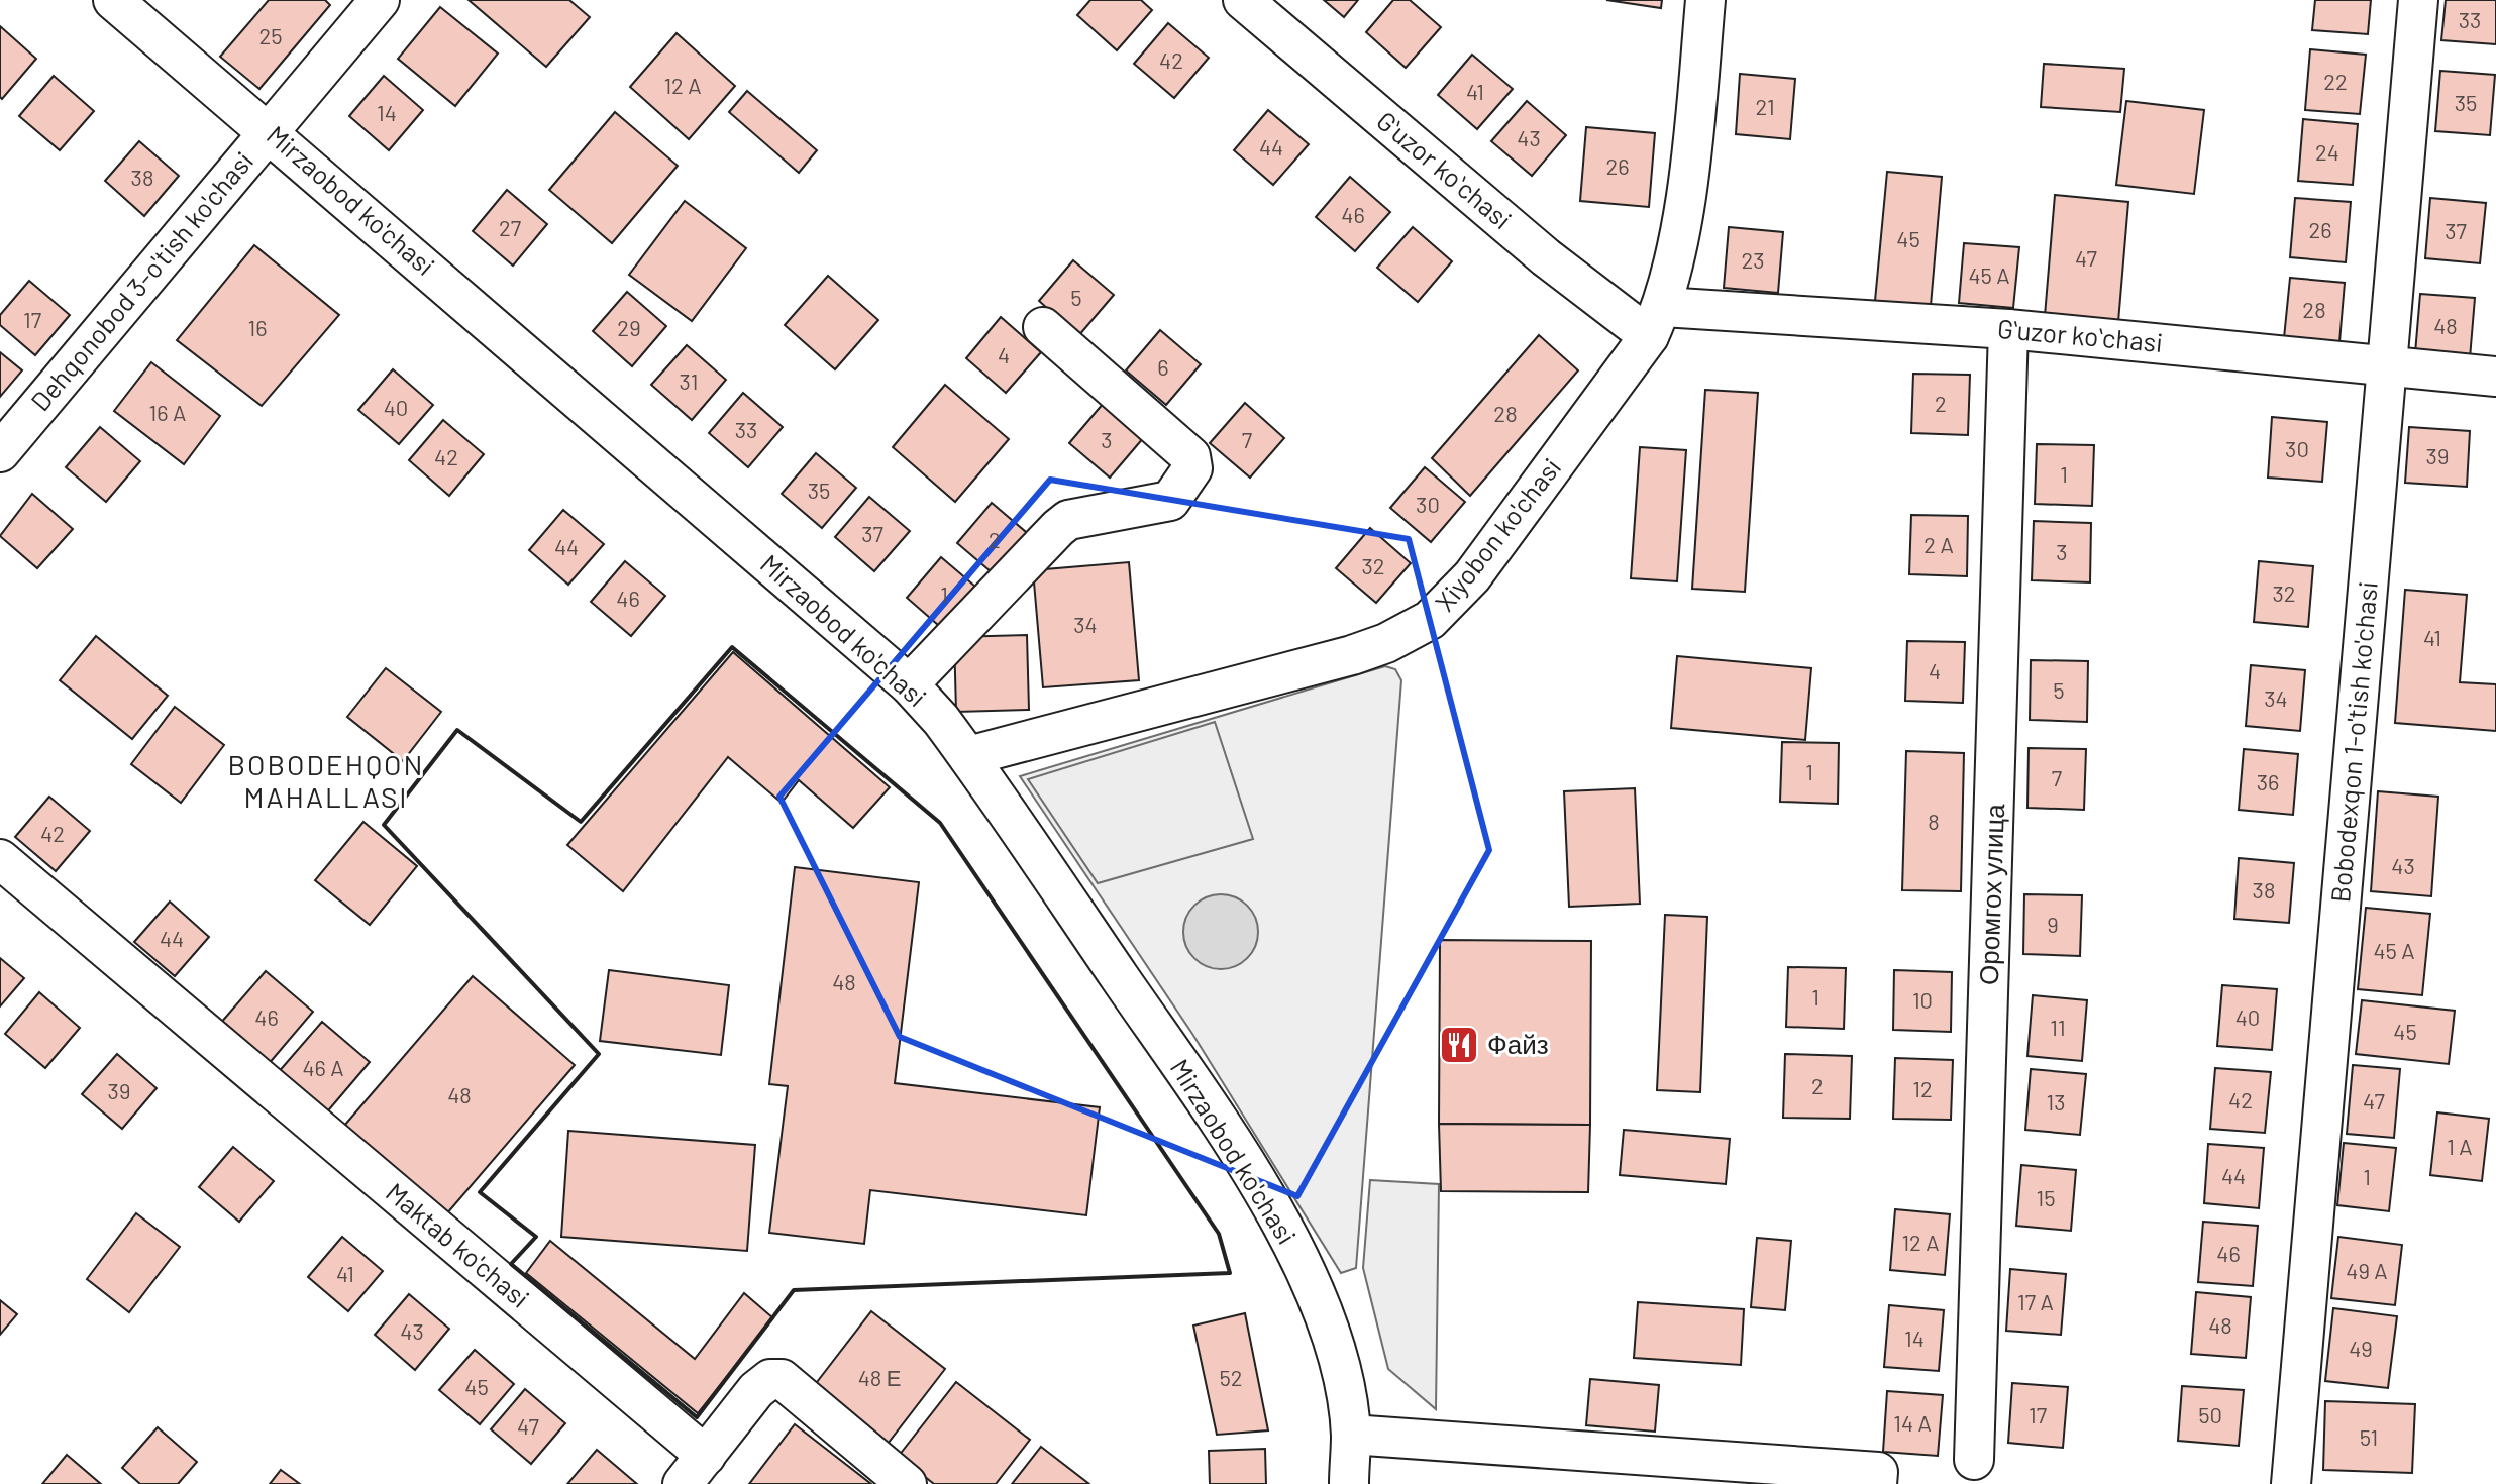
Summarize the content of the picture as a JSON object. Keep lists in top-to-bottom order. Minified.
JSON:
{"streets":{"street":["Gʻuzor koʻchasi","Mirzaobod ko'chasi","Dehqonobod 3-o'tish ko'chasi","Xiyobon ko'chasi","Bobodexqon 1-o'tish ko'chasi","Оромгох улица","Maktab ko'chasi"]},"crossings":[["Gʻuzor koʻchasi","Xiyobon ko'chasi"],["Gʻuzor koʻchasi","Bobodexqon 1-o'tish ko'chasi"],["Gʻuzor koʻchasi","Оромгох улица"],["Mirzaobod ko'chasi","Dehqonobod 3-o'tish ko'chasi"],["Mirzaobod ko'chasi","Xiyobon ko'chasi"]],"districts":["BOBODEHQON MAHALLASI"],"places":{"restaurant":["Файз"]},"house_numbers":["33","25","42","22","12 A","41","35","21","14","43","44","24","26","38","46","27","26","37","45","47","23","45 A","5","28","17","48","16","29","4","6","31","2","40","16 A","28","33","3","7","30","39","42","1","35","30","37","2","2 A","44","3","32","32","1","46","34","41","4","5","34","1","7","36","8","42","43","38","9","44","45 A","48","1","10","46","40","11","45","46 A","2","12","39","48","42","47","13","1 A","44","1","15","12 A","46","49 A","41","17 A","48","43","14","49","48 Е","52","45","17","50","14 A","47","51"]}
